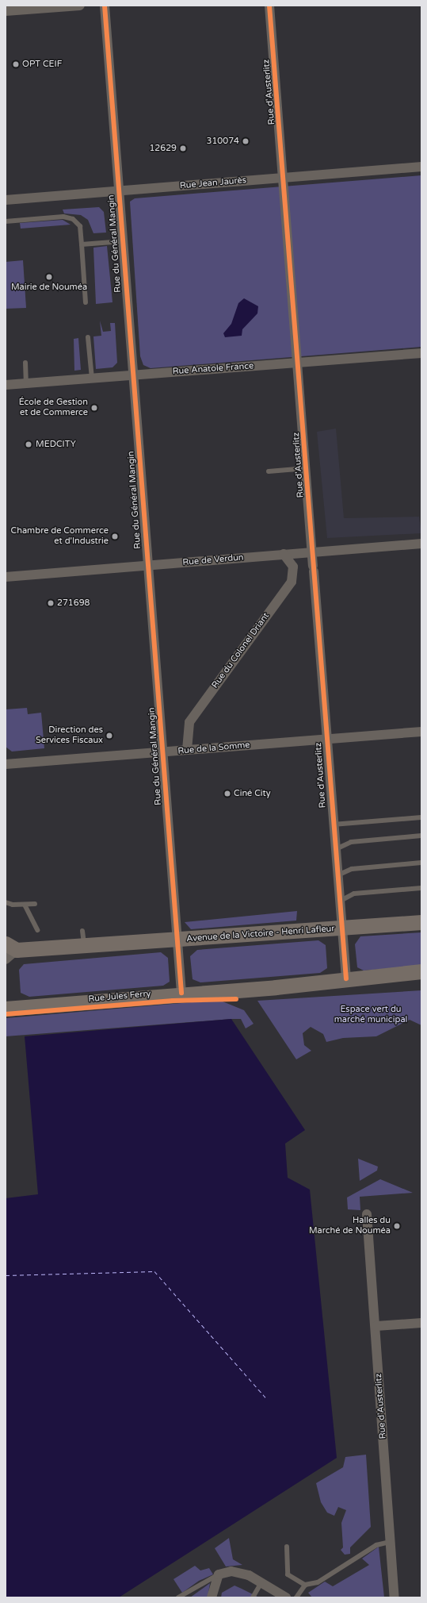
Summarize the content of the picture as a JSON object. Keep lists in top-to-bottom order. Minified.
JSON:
{"streets":{"main road":["Avenue de la Victoire - Henri Lafleur"],"street":["Rue d'Austerlitz","Rue Jean Jaurès","Rue du Général Mangin","Rue Anatole France","Rue de Verdun","Rue du Colonel Driant","Rue de la Somme"],"cycle path":["Rue Jules Ferry"]},"crossings":[["Rue d'Austerlitz","Rue Jean Jaurès"],["Rue d'Austerlitz","Rue Anatole France"],["Rue d'Austerlitz","Rue de Verdun"],["Rue d'Austerlitz","Rue de la Somme"],["Rue d'Austerlitz","Avenue de la Victoire - Henri Lafleur"],["Rue Jean Jaurès","Rue du Général Mangin"],["Rue du Général Mangin","Rue Anatole France"],["Rue du Général Mangin","Rue de Verdun"],["Rue du Général Mangin","Rue de la Somme"],["Rue du Général Mangin","Avenue de la Victoire - Henri Lafleur"],["Rue de Verdun","Rue du Colonel Driant"],["Rue du Colonel Driant","Rue de la Somme"]],"parks":["Espace vert du marché municipal"],"places":["OPT CEIF","310074","12629","Mairie de Nouméa","École de Gestion et de Commerce","MEDCITY","Chambre de Commerce et d'Industrie","271698","Direction des Services Fiscaux","Ciné City","Halles du Marché de Nouméa"]}
